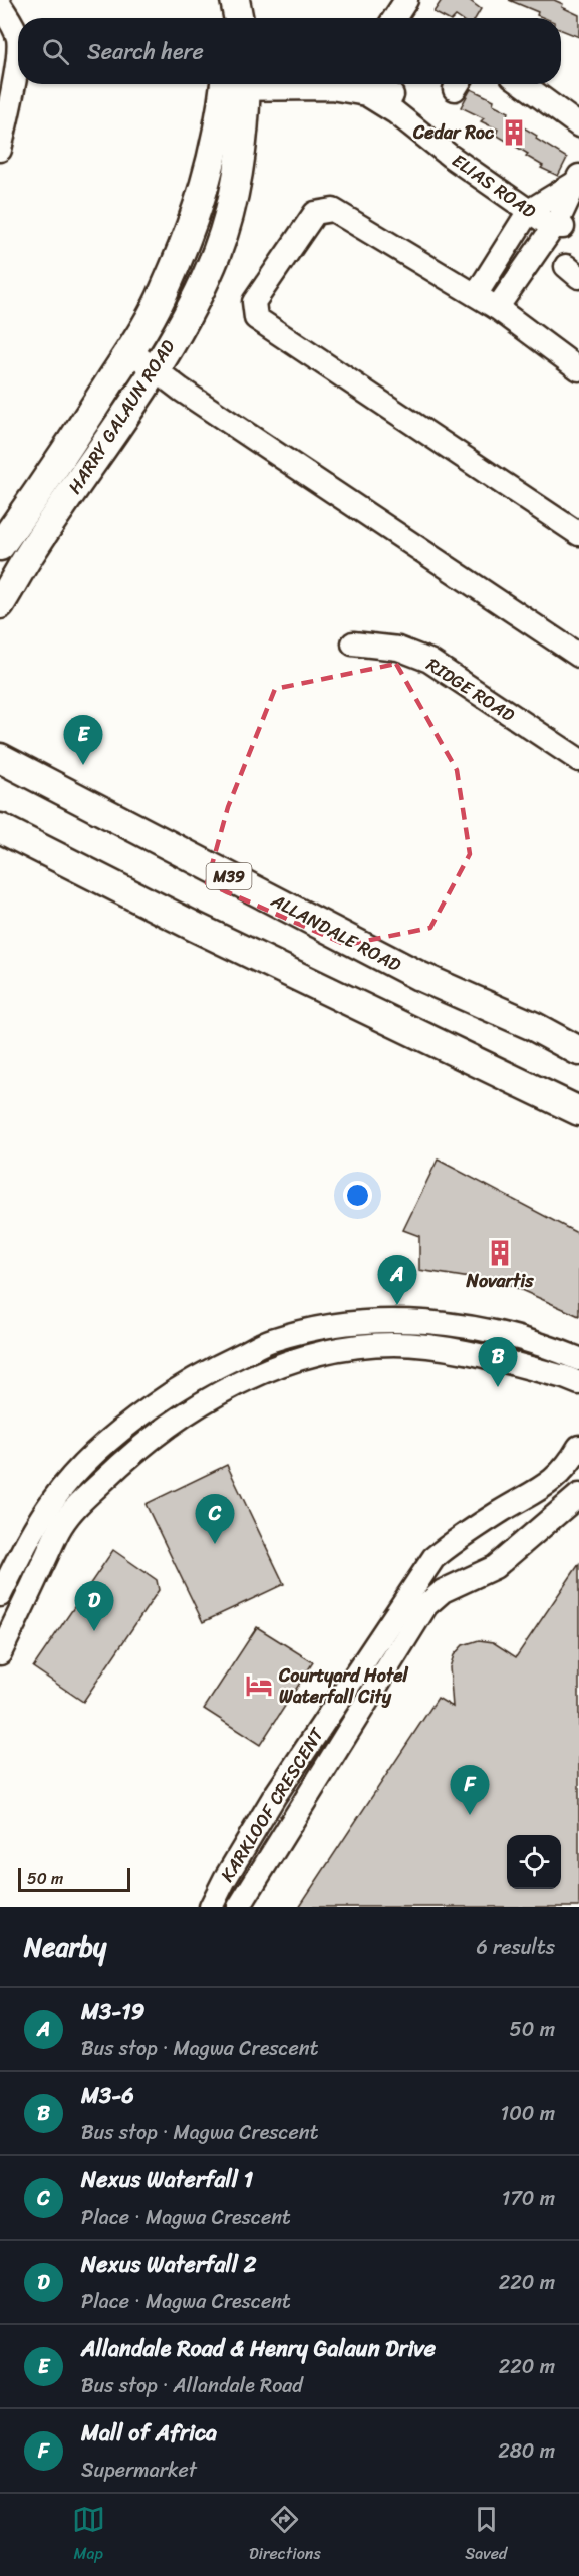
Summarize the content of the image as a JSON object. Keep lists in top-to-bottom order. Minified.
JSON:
{"streets":{"main road":["HARRY GALAUN ROAD","M39","ALLANDALE ROAD"],"street":["ELIAS ROAD","RIDGE ROAD","KARKLOOF CRESCENT"]},"places":{"building":["Cedar Roc","Novartis"],"hotel":["Courtyard Hotel Waterfall City"]},"scale_bar":"50 m","page":{"search":"Search here","pins":["E","A","B","C","D","F"],"scale":"50 m","heading":["Nearby","6 results"],"list":[{"mark":"A","name":"M3-19","note":"Bus stop · Magwa Crescent","value":"50 m"},{"mark":"B","name":"M3-6","note":"Bus stop · Magwa Crescent","value":"100 m"},{"mark":"C","name":"Nexus Waterfall 1","note":"Place · Magwa Crescent","value":"170 m"},{"mark":"D","name":"Nexus Waterfall 2","note":"Place · Magwa Crescent","value":"220 m"},{"mark":"E","name":"Allandale Road & Henry Galaun Drive","note":"Bus stop · Allandale Road","value":"220 m"},{"mark":"F","name":"Mall of Africa","note":"Supermarket","value":"280 m"}],"nav":["Map","Directions","Saved"]}}
